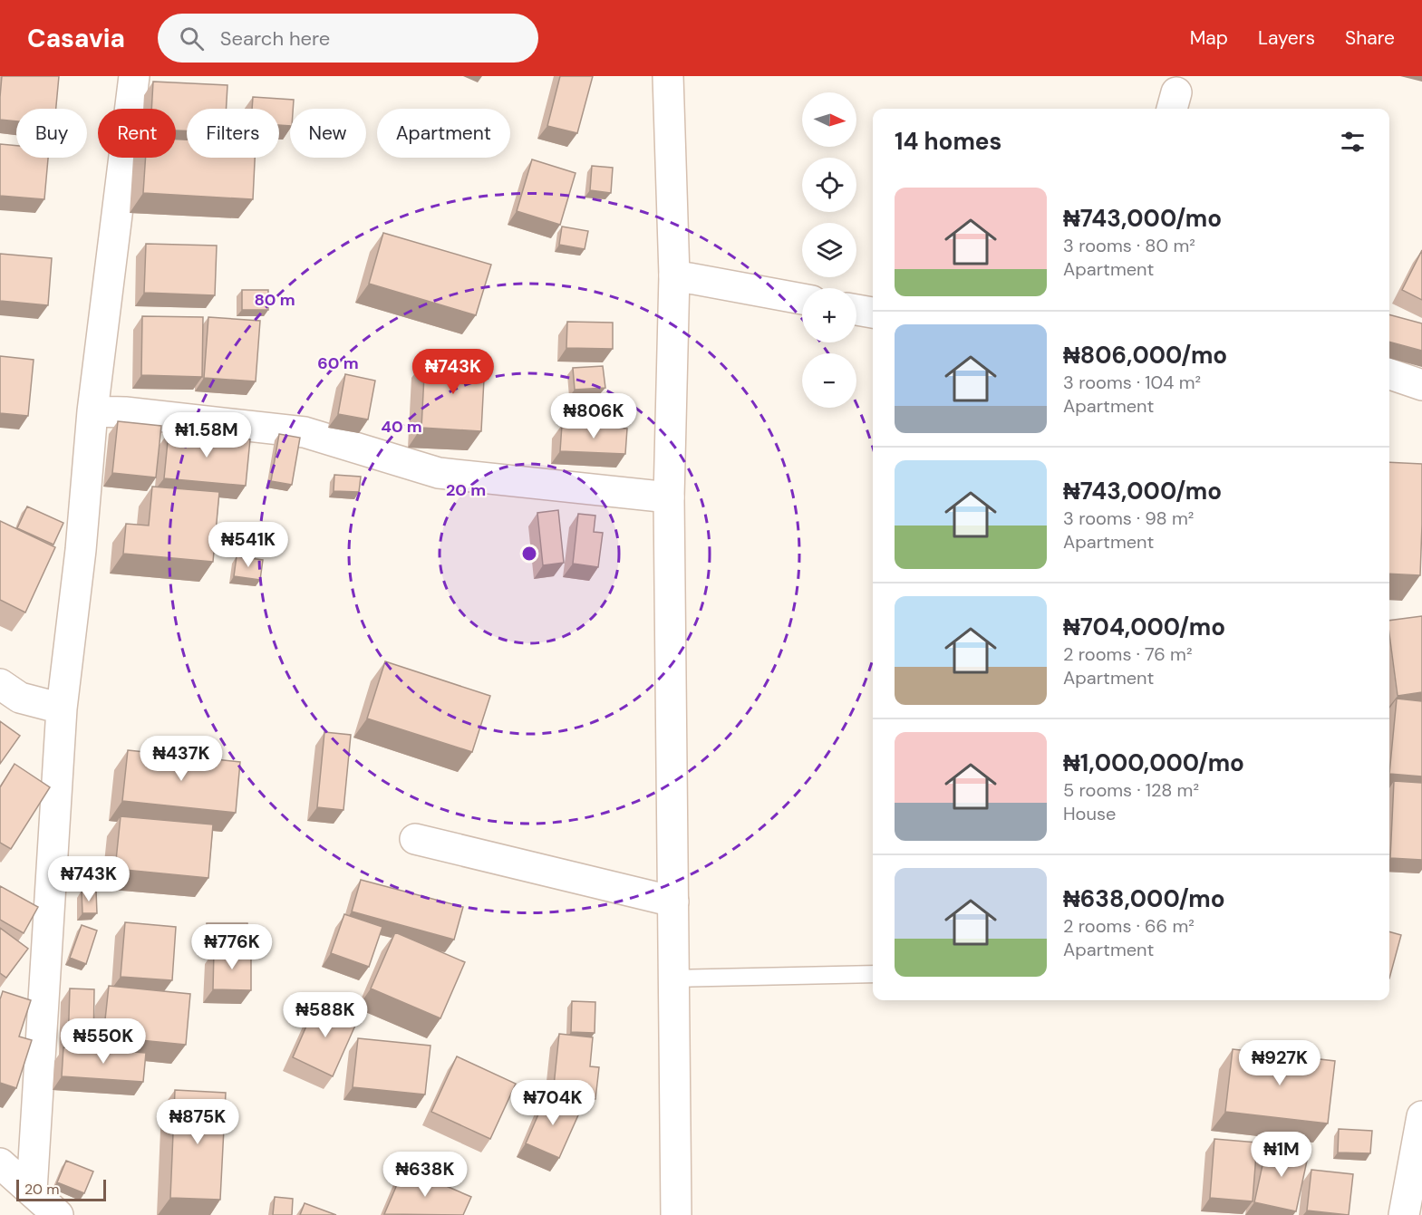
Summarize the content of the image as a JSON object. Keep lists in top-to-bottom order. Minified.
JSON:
{"scale_bar":"20 m","north":"right","page":{"header":"Casavia","search":"Search here","nav":["Map","Layers","Share"],"map_buttons":["+","−"],"chip":["Buy","Rent","Filters","New","Apartment"],"heading":"14 homes","list":[{"name":"₦743,000/mo","note":"3 rooms · 80 m² · Apartment"},{"name":"₦806,000/mo","note":"3 rooms · 104 m² · Apartment"},{"name":"₦743,000/mo","note":"3 rooms · 98 m² · Apartment"},{"name":"₦704,000/mo","note":"2 rooms · 76 m² · Apartment"},{"name":"₦1,000,000/mo","note":"5 rooms · 128 m² · House"},{"name":"₦638,000/mo","note":"2 rooms · 66 m² · Apartment"}],"price":["₦743K","₦806K","₦1.58M","₦541K","₦437K","₦743K","₦776K","₦588K","₦550K","₦927K","₦704K","₦875K","₦1M","₦638K"],"scale":"20 m"},"rings":["80 m","60 m","40 m","20 m"]}
